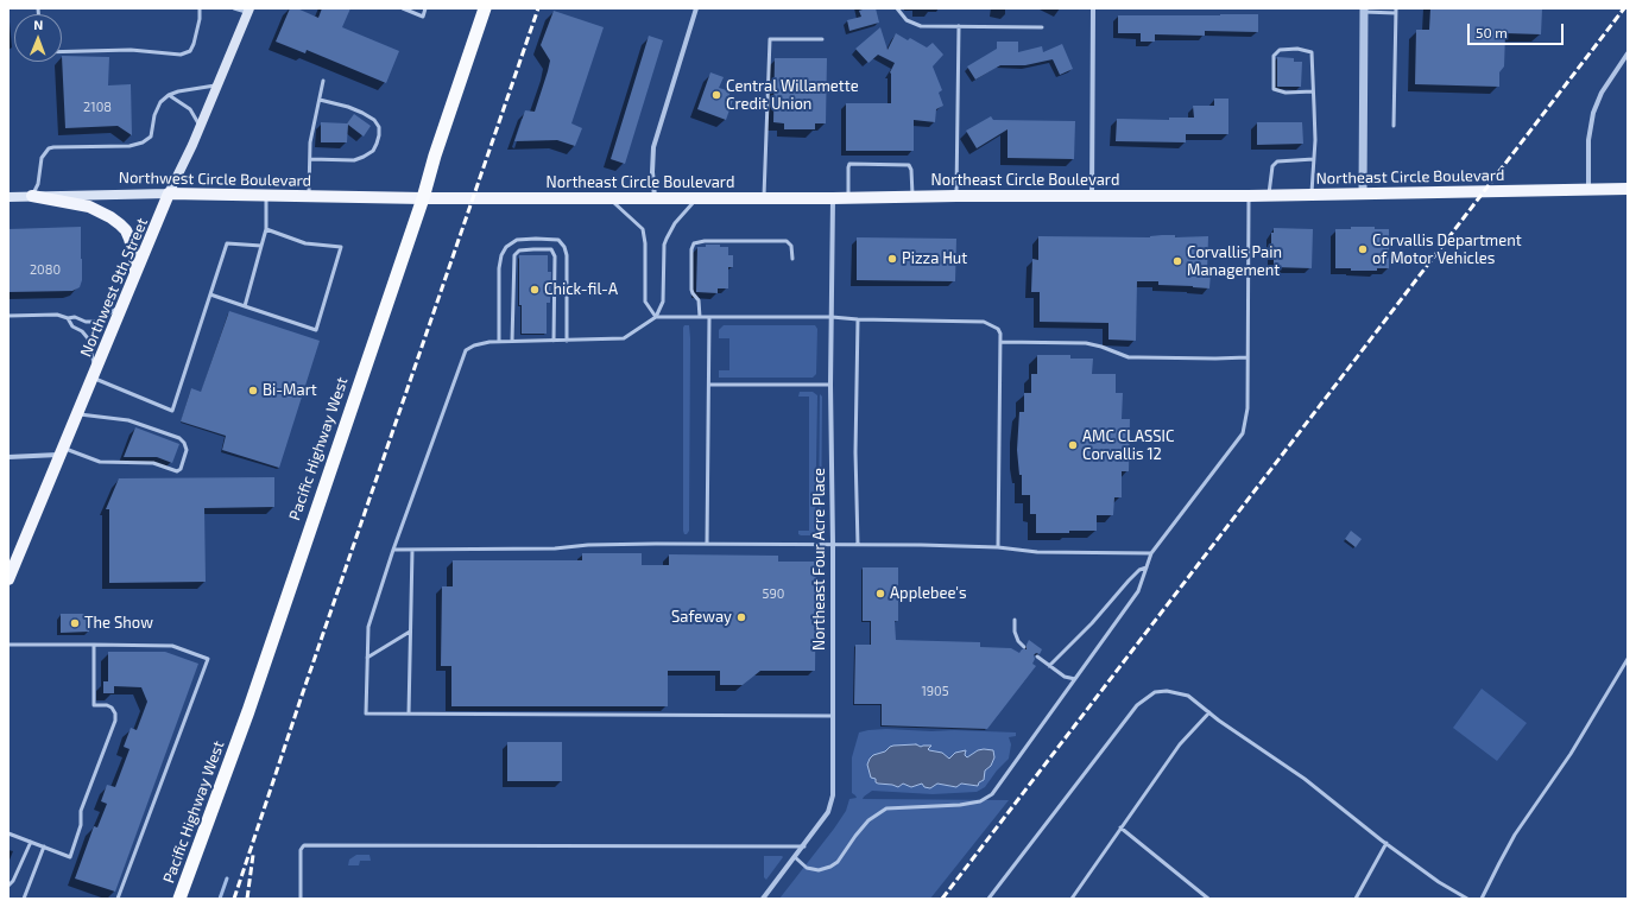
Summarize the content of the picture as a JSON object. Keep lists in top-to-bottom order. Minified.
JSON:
{"streets":{"highway":["Pacific Highway West"],"main road":["Northeast Circle Boulevard","Northwest Circle Boulevard","Northwest 9th Street"],"street":["Northeast Four Acre Place"]},"crossings":[["Northeast Circle Boulevard","Northwest Circle Boulevard"],["Northeast Circle Boulevard","Pacific Highway West"],["Northeast Circle Boulevard","Northeast Four Acre Place"],["Northwest Circle Boulevard","Northwest 9th Street"],["Northwest Circle Boulevard","Pacific Highway West"]],"places":["Central Willamette Credit Union","Corvallis Department of Motor Vehicles","Pizza Hut","Corvallis Pain Management","Chick-fil-A","Bi-Mart","AMC CLASSIC Corvallis 12","Applebee's","Safeway","The Show"],"house_numbers":["2108","2080","590","1905"],"scale_bar":"50 m","north":"top"}
